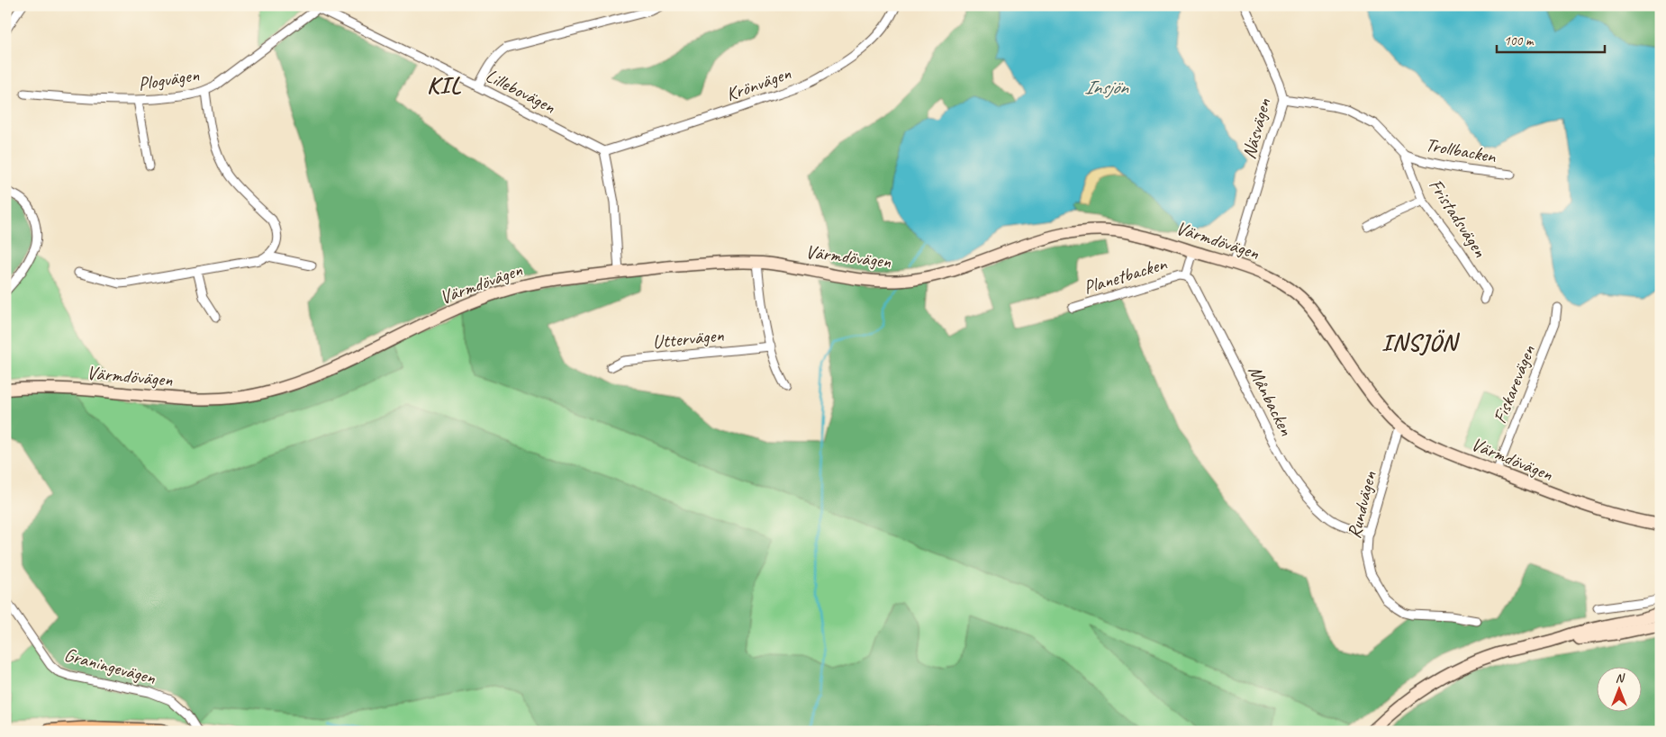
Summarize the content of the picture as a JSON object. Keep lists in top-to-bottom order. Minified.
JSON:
{"streets":{"main road":["Värmdövägen"],"street":["Plogvägen","Krönvägen","Lillebovägen","Näsvägen","Trollbacken","Fristadsvägen","Planetbacken","Uttervägen","Fiskarevägen","Månbacken","Rundvägen","Graningevägen"]},"crossings":[["Plogvägen","Lillebovägen"],["Krönvägen","Lillebovägen"],["Näsvägen","Fristadsvägen"],["Näsvägen","Värmdövägen"],["Trollbacken","Fristadsvägen"],["Värmdövägen","Fiskarevägen"],["Värmdövägen","Rundvägen"],["Planetbacken","Månbacken"],["Månbacken","Rundvägen"]],"districts":["KIL","INSJÖN"],"water":["Insjön"],"scale_bar":"100 m","north":"top"}
